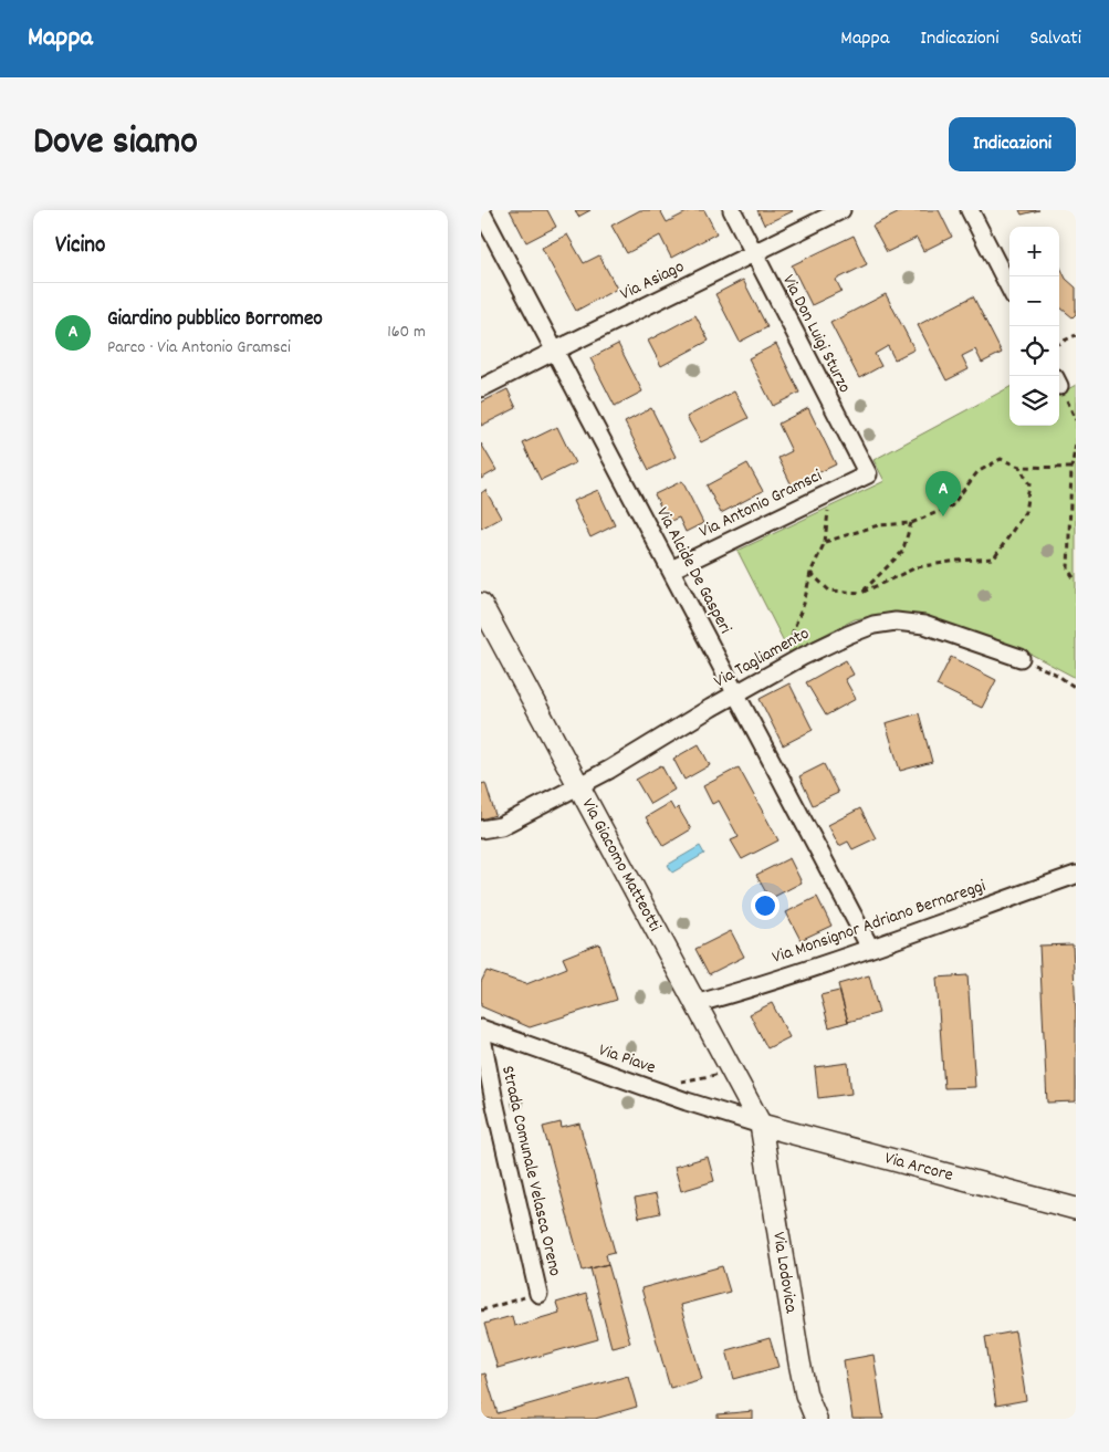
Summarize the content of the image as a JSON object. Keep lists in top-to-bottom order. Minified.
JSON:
{"streets":{"street":["Via Asiago","Via Don Luigi Sturzo","Via Antonio Gramsci","Via Alcide De Gasperi","Via Tagliamento","Via Giacomo Matteotti","Via Monsignor Adriano Bernareggi","Via Piave","Via Arcore","Strada Comunale Velasca Oreno","Via Lodovica"]},"crossings":[["Via Asiago","Via Don Luigi Sturzo"],["Via Asiago","Via Alcide De Gasperi"],["Via Don Luigi Sturzo","Via Antonio Gramsci"],["Via Antonio Gramsci","Via Alcide De Gasperi"],["Via Alcide De Gasperi","Via Tagliamento"],["Via Alcide De Gasperi","Via Monsignor Adriano Bernareggi"],["Via Tagliamento","Via Giacomo Matteotti"],["Via Giacomo Matteotti","Via Monsignor Adriano Bernareggi"],["Via Giacomo Matteotti","Via Piave"],["Via Giacomo Matteotti","Via Arcore"],["Via Giacomo Matteotti","Via Lodovica"],["Via Piave","Via Arcore"],["Via Piave","Strada Comunale Velasca Oreno"],["Via Piave","Via Lodovica"],["Via Arcore","Via Lodovica"]],"page":{"header":"Mappa","nav":["Mappa","Indicazioni","Salvati"],"title":"Dove siamo","buttons":"Indicazioni","heading":"Vicino","map_buttons":["+","−"],"list":[{"mark":"A","name":"Giardino pubblico Borromeo","note":"Parco · Via Antonio Gramsci","value":"160 m"}],"pins":"A"}}
